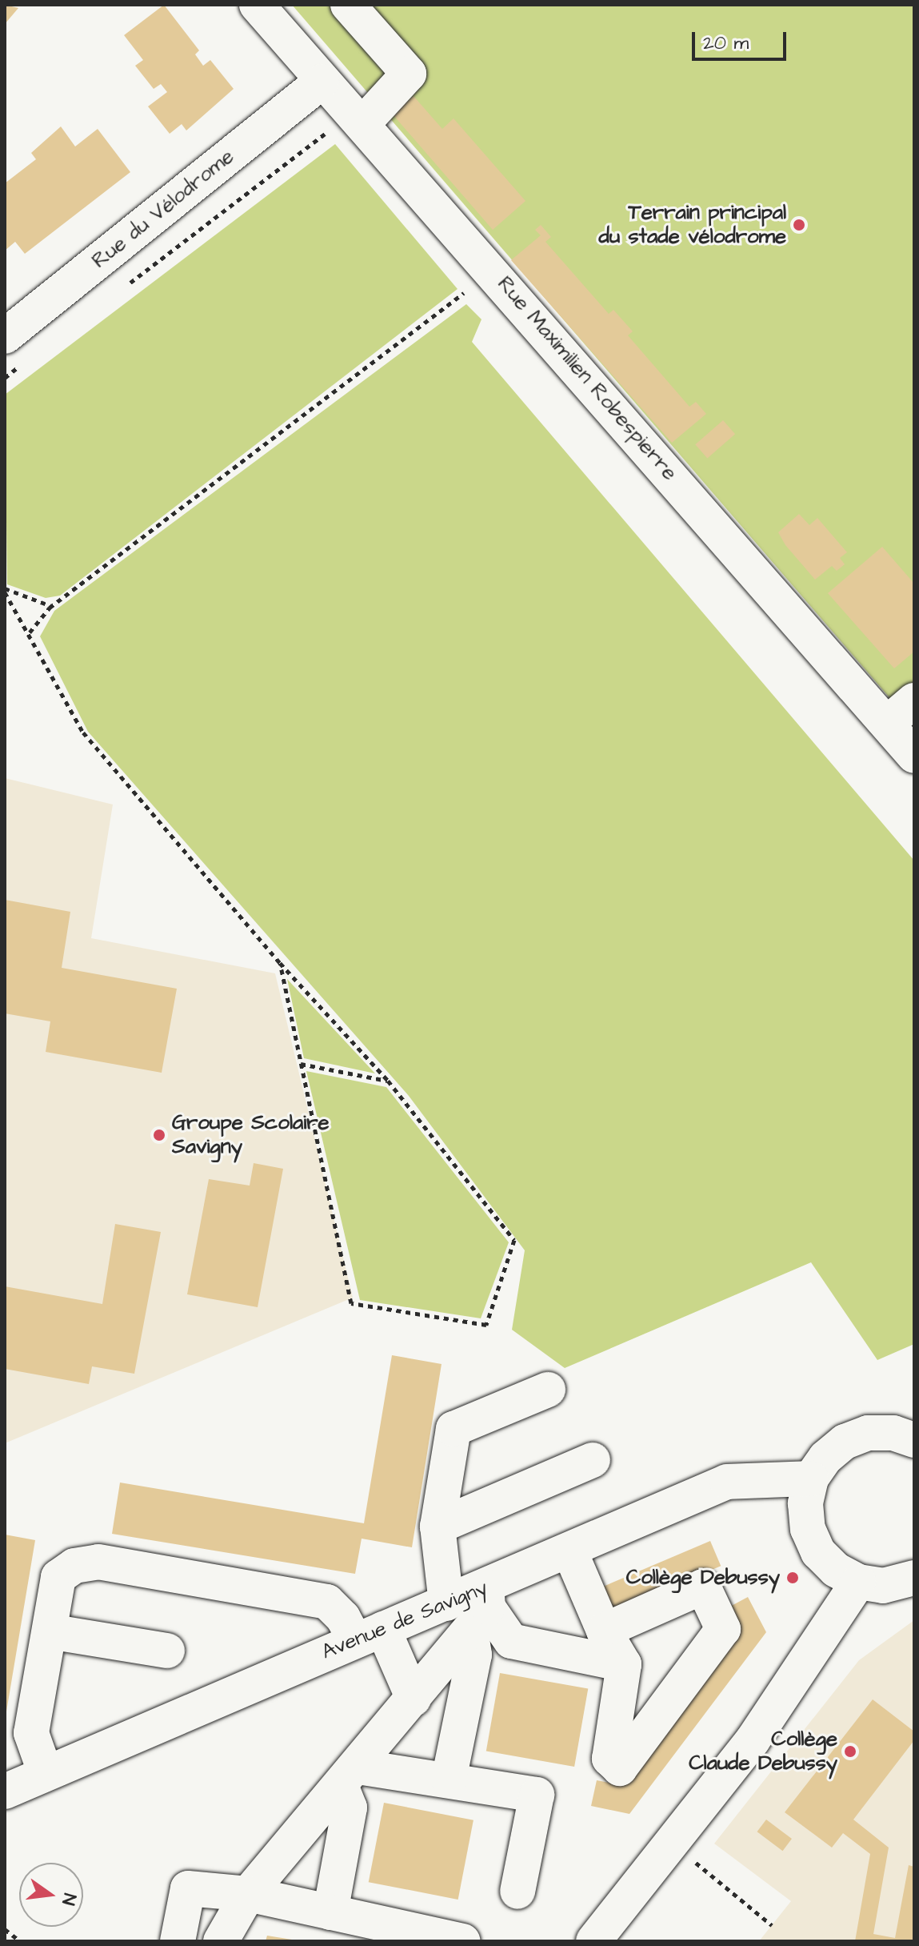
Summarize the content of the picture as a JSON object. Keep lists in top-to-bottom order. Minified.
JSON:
{"streets":{"street":["Rue du Vélodrome","Rue Maximilien Robespierre","Avenue de Savigny"]},"crossings":[["Rue du Vélodrome","Rue Maximilien Robespierre"]],"places":["Terrain principal du stade vélodrome","Groupe Scolaire Savigny","Collège Debussy","Collège Claude Debussy"],"scale_bar":"20 m","north":"right"}
